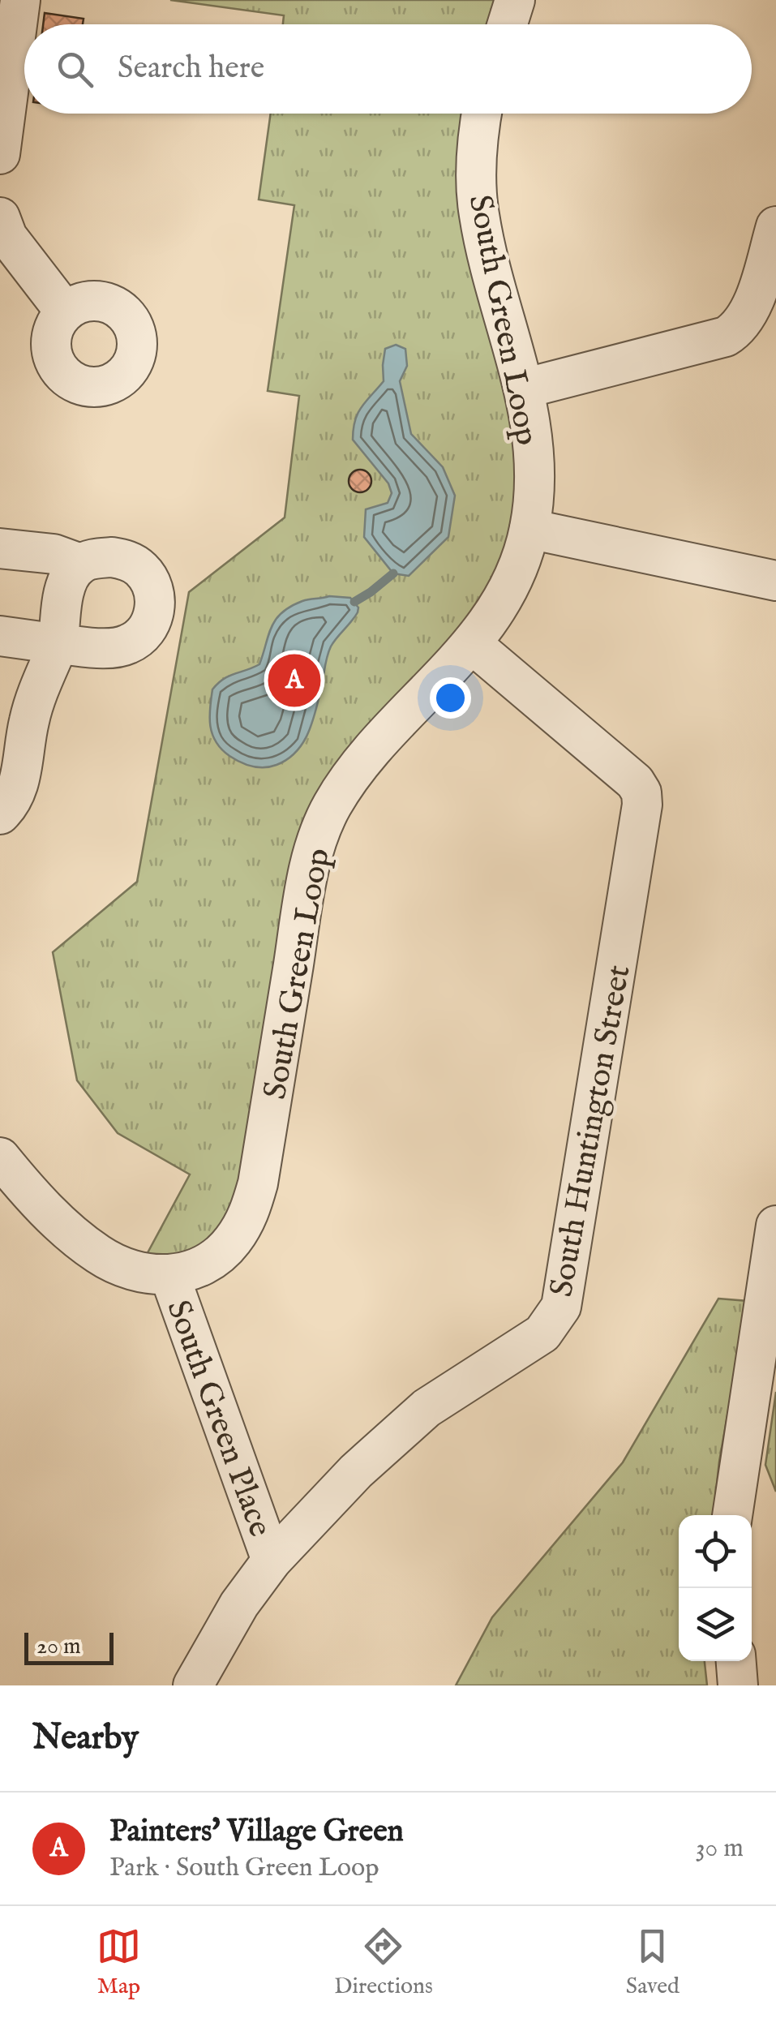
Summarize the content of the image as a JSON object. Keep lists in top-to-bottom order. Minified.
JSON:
{"streets":{"street":["South Green Loop","South Huntington Street","South Green Place"]},"crossings":[["South Green Loop","South Huntington Street"],["South Green Loop","South Green Place"],["South Huntington Street","South Green Place"]],"scale_bar":"20 m","page":{"search":"Search here","pins":"A","scale":"20 m","heading":"Nearby","list":[{"mark":"A","name":"Painters' Village Green","note":"Park · South Green Loop","value":"30 m"}],"nav":["Map","Directions","Saved"]}}
